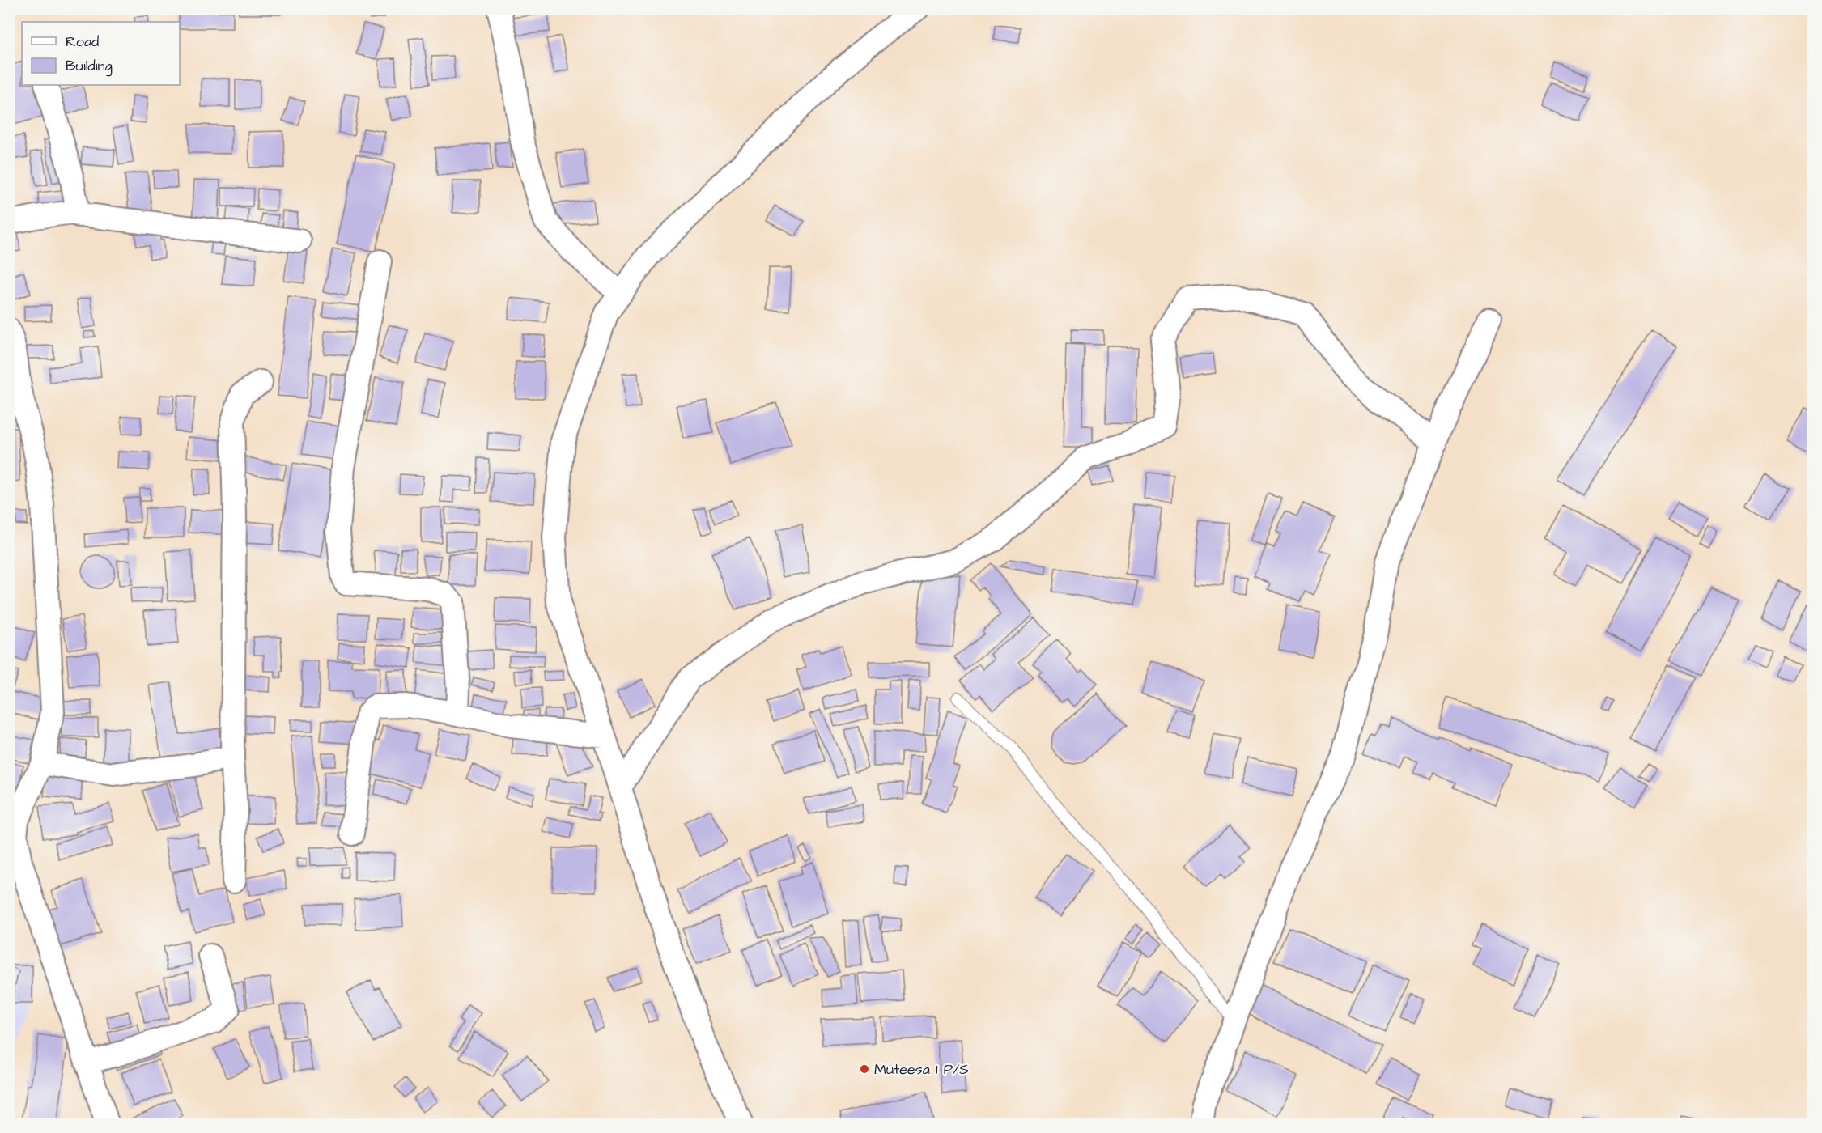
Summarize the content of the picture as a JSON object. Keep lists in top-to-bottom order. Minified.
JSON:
{"places":["Muteesa 1 P/S"],"legend":["Road","Building"]}
